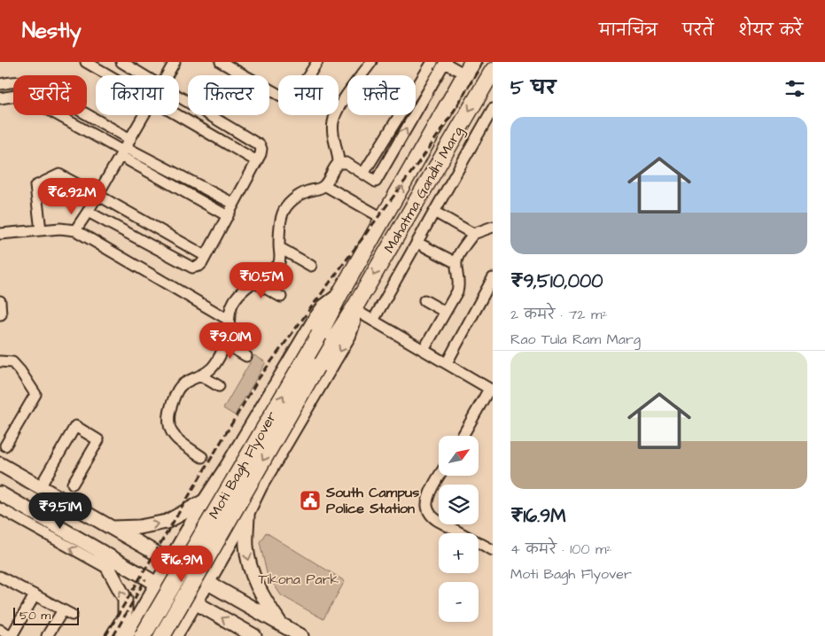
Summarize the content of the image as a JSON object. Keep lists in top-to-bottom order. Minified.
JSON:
{"streets":{"main road":["Mahatma Gandhi Marg","Moti Bagh Flyover"]},"crossings":[["Mahatma Gandhi Marg","Moti Bagh Flyover"]],"parks":["Tikona Park"],"places":{"public building":["South Campus Police Station"]},"scale_bar":"50 m","north":"top right","page":{"header":"Nestly","nav":["मानचित्र","परतें","शेयर करें"],"heading":"5 घर","chip":["खरीदें","किराया","फ़िल्टर","नया","फ़्लैट"],"list":[{"name":"₹9,510,000","note":"2 कमरे · 72 m² · Rao Tula Ram Marg"},{"name":"₹16.9M","note":"4 कमरे · 100 m² · Moti Bagh Flyover"}],"price":["₹6.92M","₹10.5M","₹9.01M","₹9.51M","₹16.9M"],"map_buttons":["+","−"],"scale":"50 m"}}
